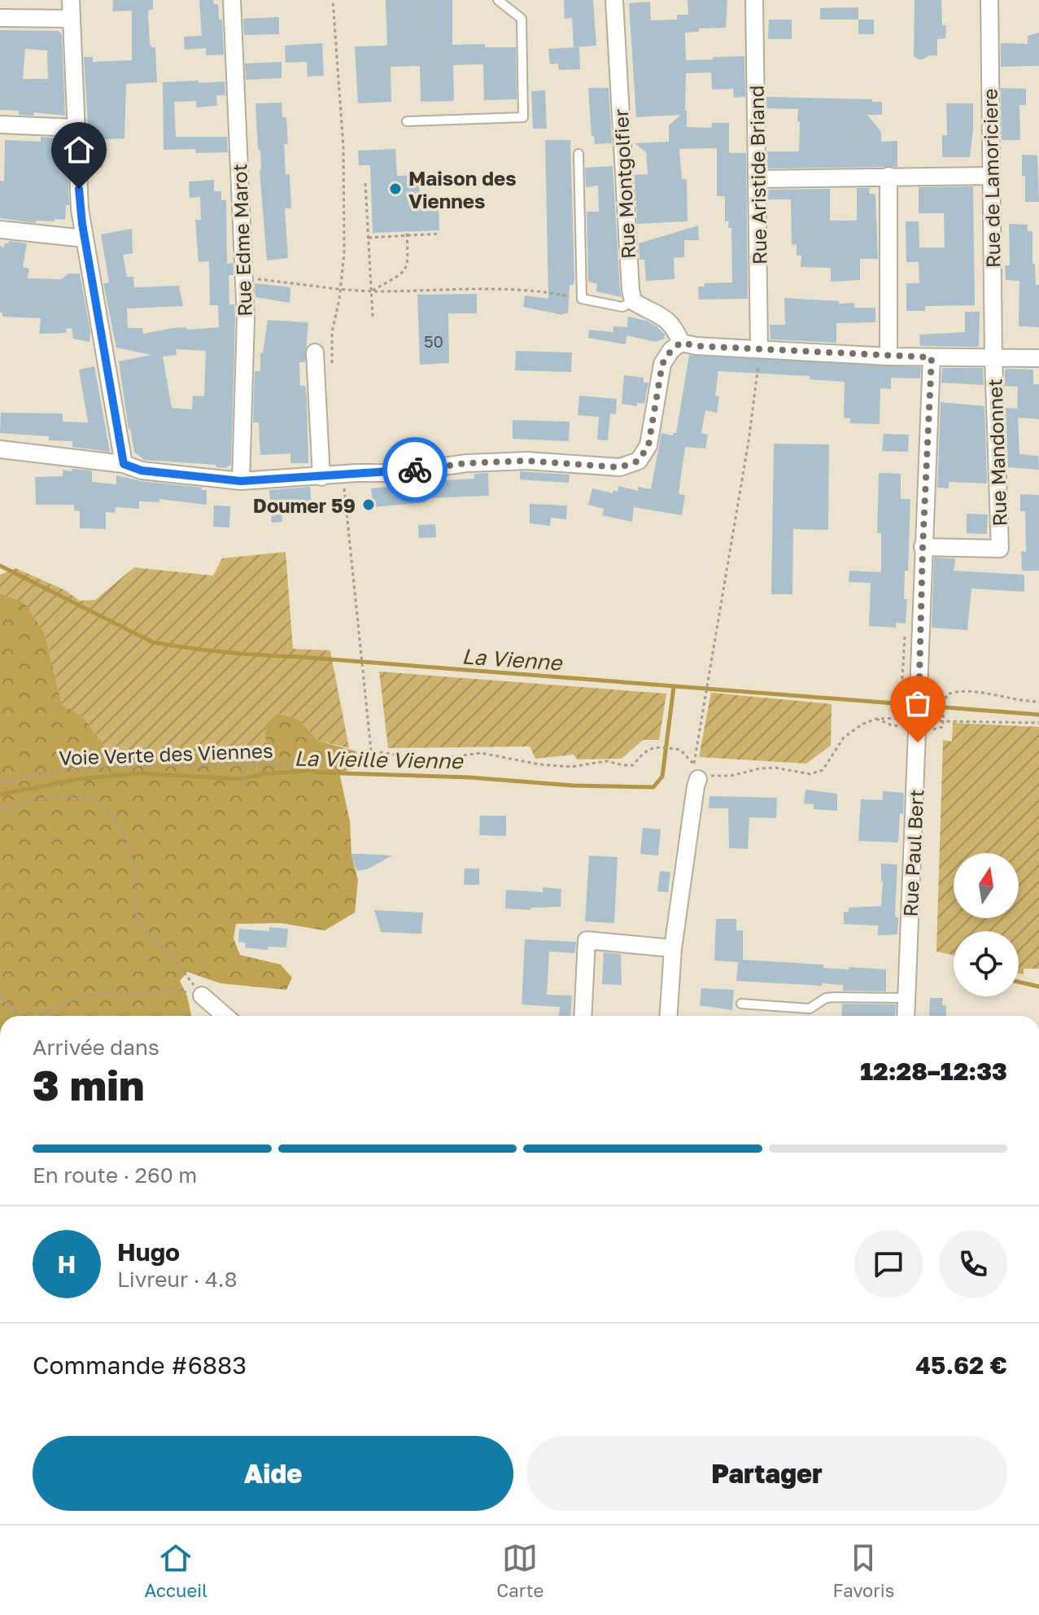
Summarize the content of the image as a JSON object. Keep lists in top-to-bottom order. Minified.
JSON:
{"streets":{"street":["Rue Aristide Briand","Rue de Lamoriciere","Rue Montgolfier","Rue Edme Marot","Rue Mandonnet","Rue Paul Bert"],"path":["Voie Verte des Viennes"]},"crossings":[["Rue de Lamoriciere","Rue Mandonnet"],["Rue Mandonnet","Rue Paul Bert"]],"water":["La Vienne","La Vieille Vienne"],"places":["Maison des Viennes","Doumer 59"],"house_numbers":["50"],"north":"top","page":{"heading":["3 min","Arrivée dans","12:28–12:33"],"panel":["Hugo","Livreur · 4.8","Commande #6883","45.62 €"],"bar":"En route · 260 m","round":"H","buttons":["Aide","Partager"],"tabs":["Accueil","Carte","Favoris"]}}
